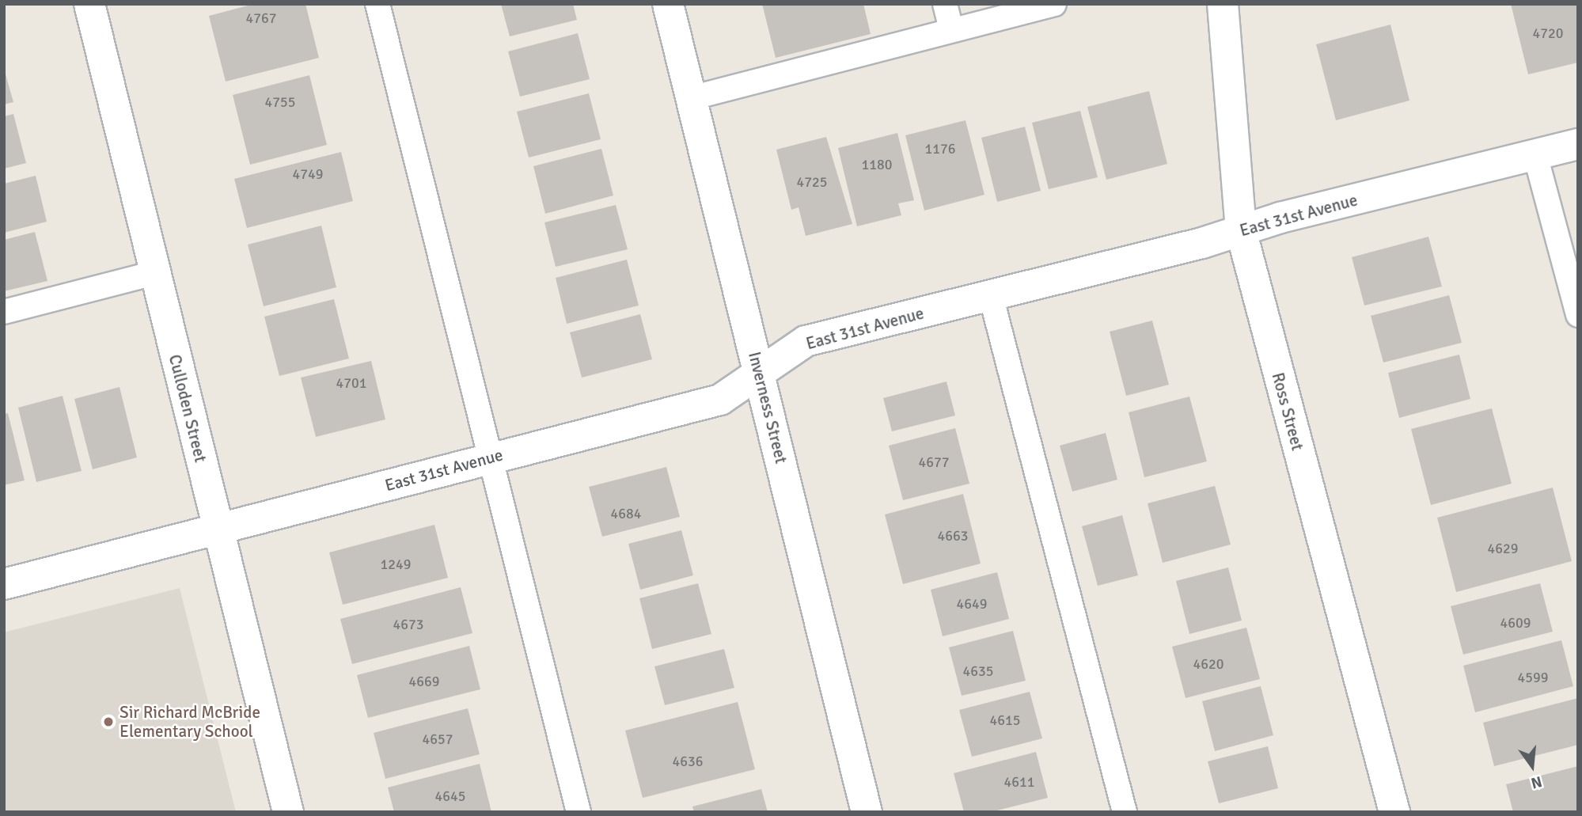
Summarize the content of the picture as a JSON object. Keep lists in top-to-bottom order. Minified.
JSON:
{"streets":{"street":["East 31st Avenue","Inverness Street","Culloden Street","Ross Street"]},"crossings":[["East 31st Avenue","Inverness Street"],["East 31st Avenue","Culloden Street"],["East 31st Avenue","Ross Street"]],"places":["Sir Richard McBride Elementary School"],"house_numbers":["4767","4720","4755","1176","1180","4749","4725","4701","4677","4684","4663","4629","1249","4649","4609","4673","4620","4635","4599","4669","4615","4657","4636","4611","4645"],"north":"bottom"}
